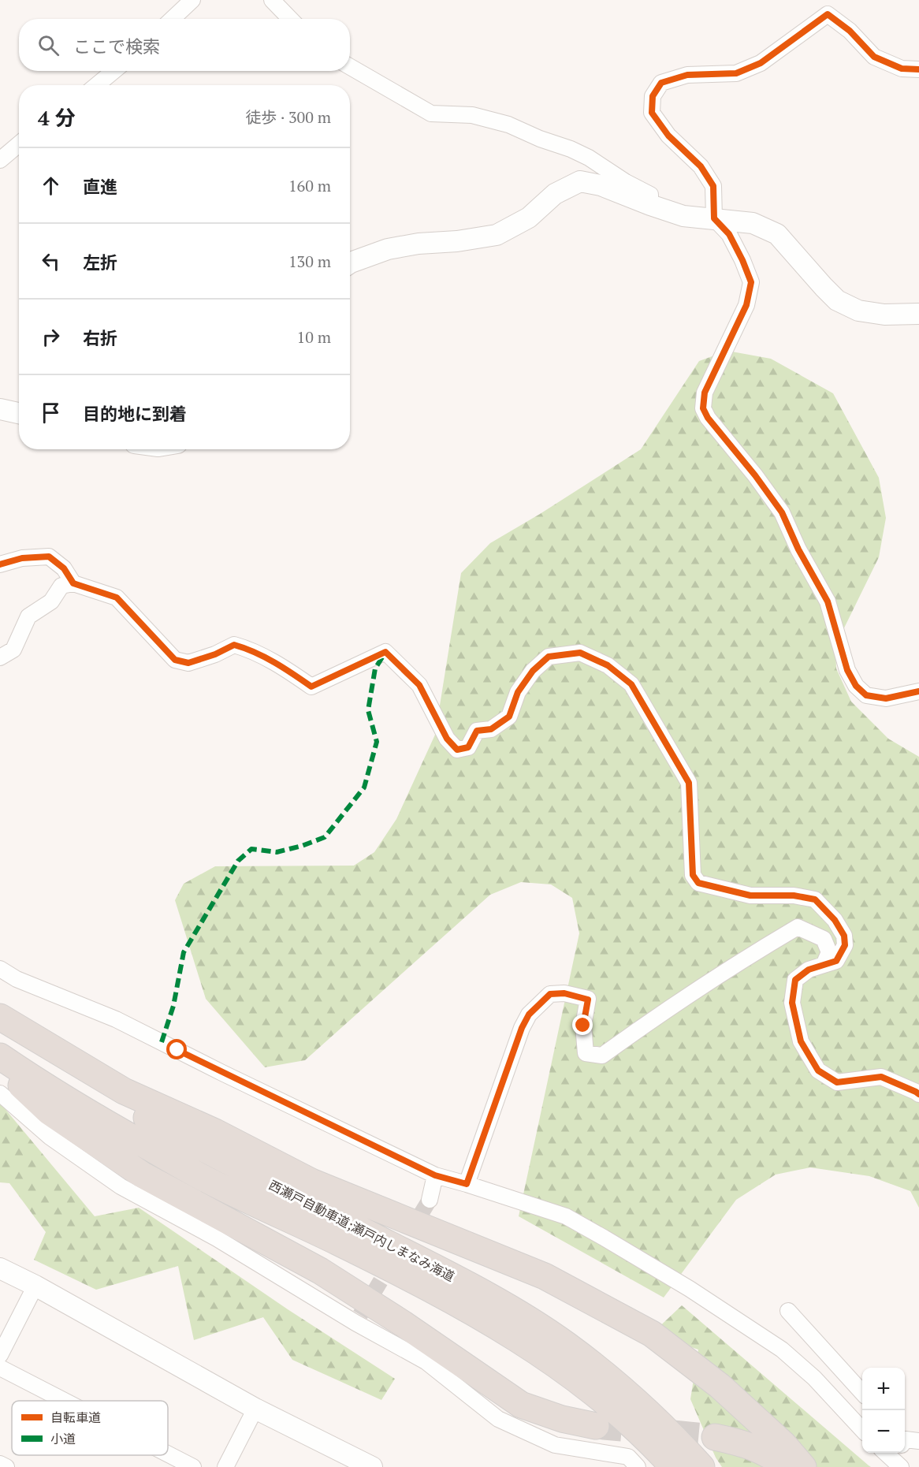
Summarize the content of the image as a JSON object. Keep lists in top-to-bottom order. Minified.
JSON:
{"streets":{"highway":["西瀬戸自動車道;瀬戸内しまなみ海道"]},"legend":["自転車道","小道"],"page":{"search":"ここで検索","heading":["4 分","徒歩 · 300 m"],"list":[["直進","160 m"],["左折","130 m"],["右折","10 m"],"目的地に到着"],"map_buttons":["+","−"]}}
